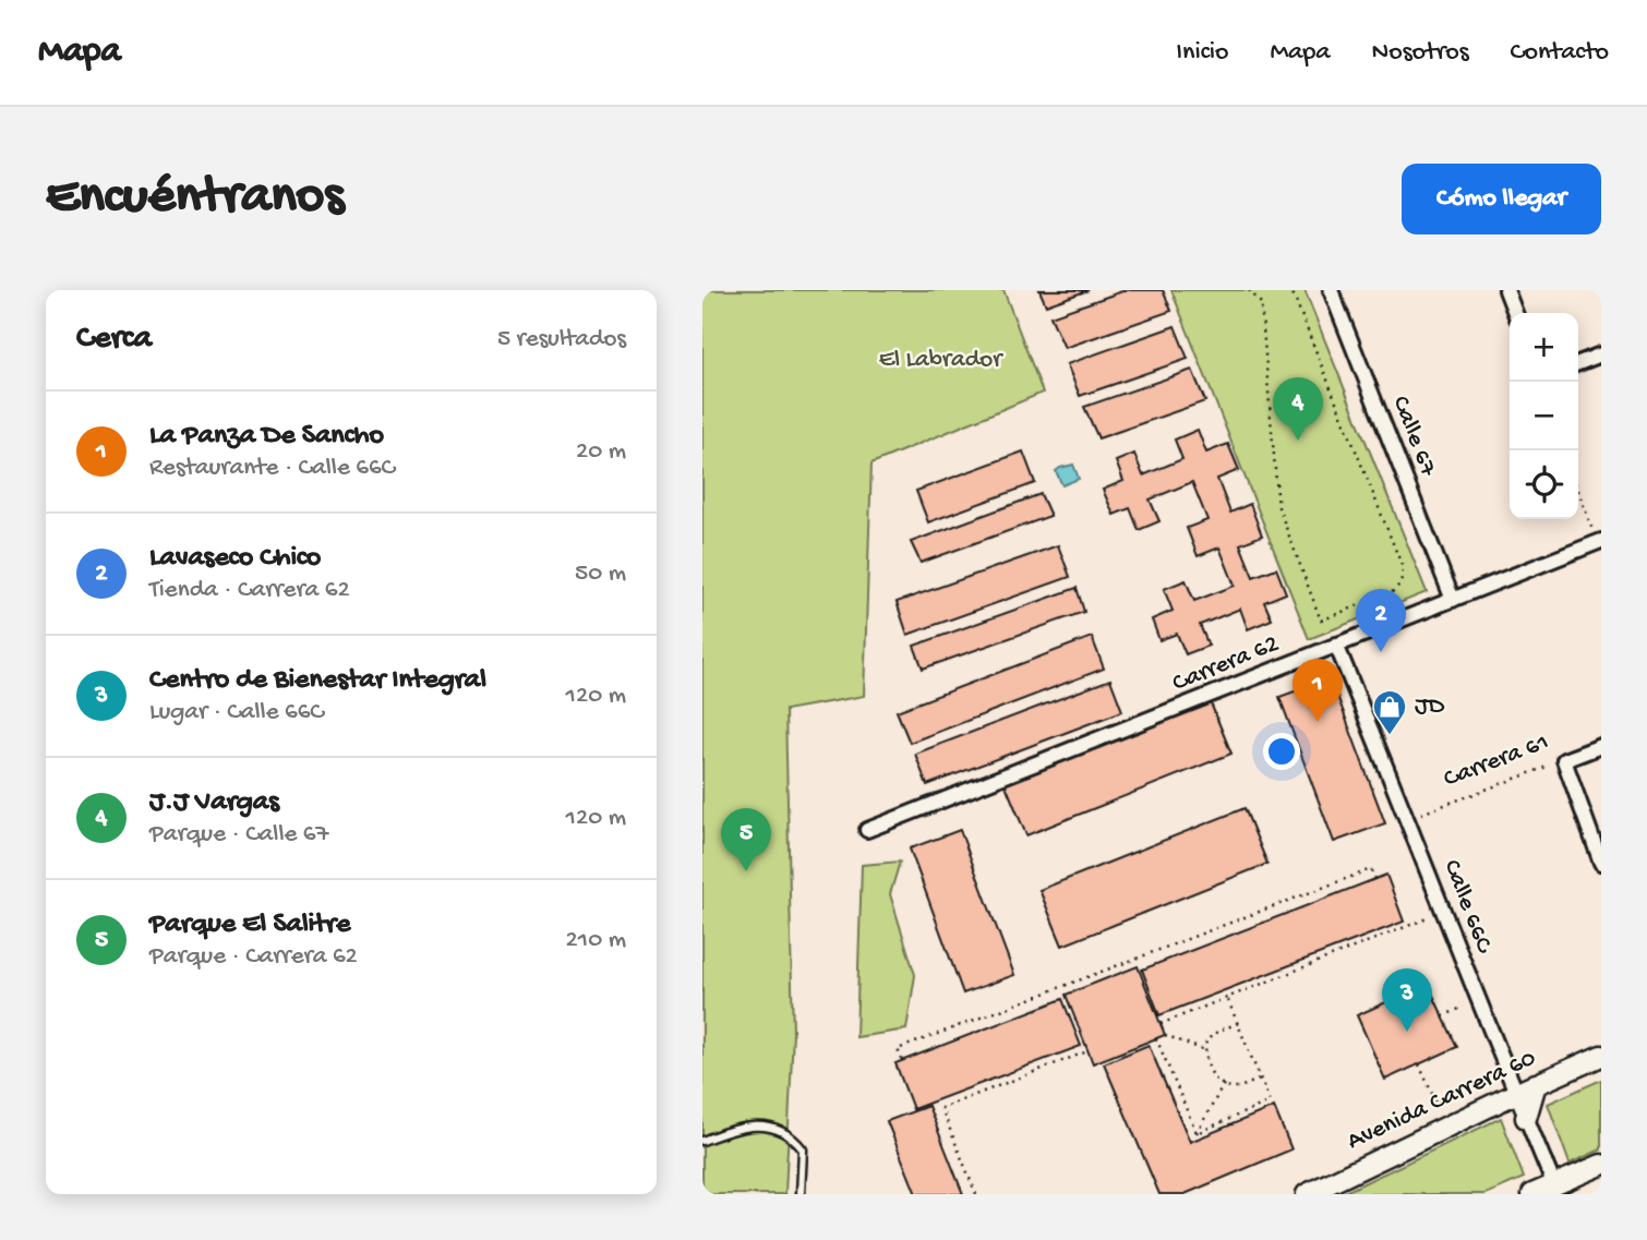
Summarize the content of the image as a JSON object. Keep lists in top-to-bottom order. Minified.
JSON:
{"streets":{"main road":["Avenida Carrera 60"],"street":["Calle 67","Carrera 62","Carrera 61","Calle 66C"]},"crossings":[["Calle 67","Carrera 62"],["Carrera 62","Calle 66C"],["Carrera 61","Calle 66C"],["Calle 66C","Avenida Carrera 60"]],"parks":["El Labrador"],"places":{"shop":["JD"]},"page":{"header":"Mapa","nav":["Inicio","Mapa","Nosotros","Contacto"],"buttons":"Cómo llegar","title":"Encuéntranos","heading":["Cerca","5 resultados"],"map_buttons":["+","−"],"pins":["4","2","1","5","3"],"list":[{"mark":"1","name":"La Panza De Sancho","note":"Restaurante · Calle 66C","value":"20 m"},{"mark":"2","name":"Lavaseco Chico","note":"Tienda · Carrera 62","value":"50 m"},{"mark":"3","name":"Centro de Bienestar Integral","note":"Lugar · Calle 66C","value":"120 m"},{"mark":"4","name":"J.J Vargas","note":"Parque · Calle 67","value":"120 m"},{"mark":"5","name":"Parque El Salitre","note":"Parque · Carrera 62","value":"210 m"}]}}
